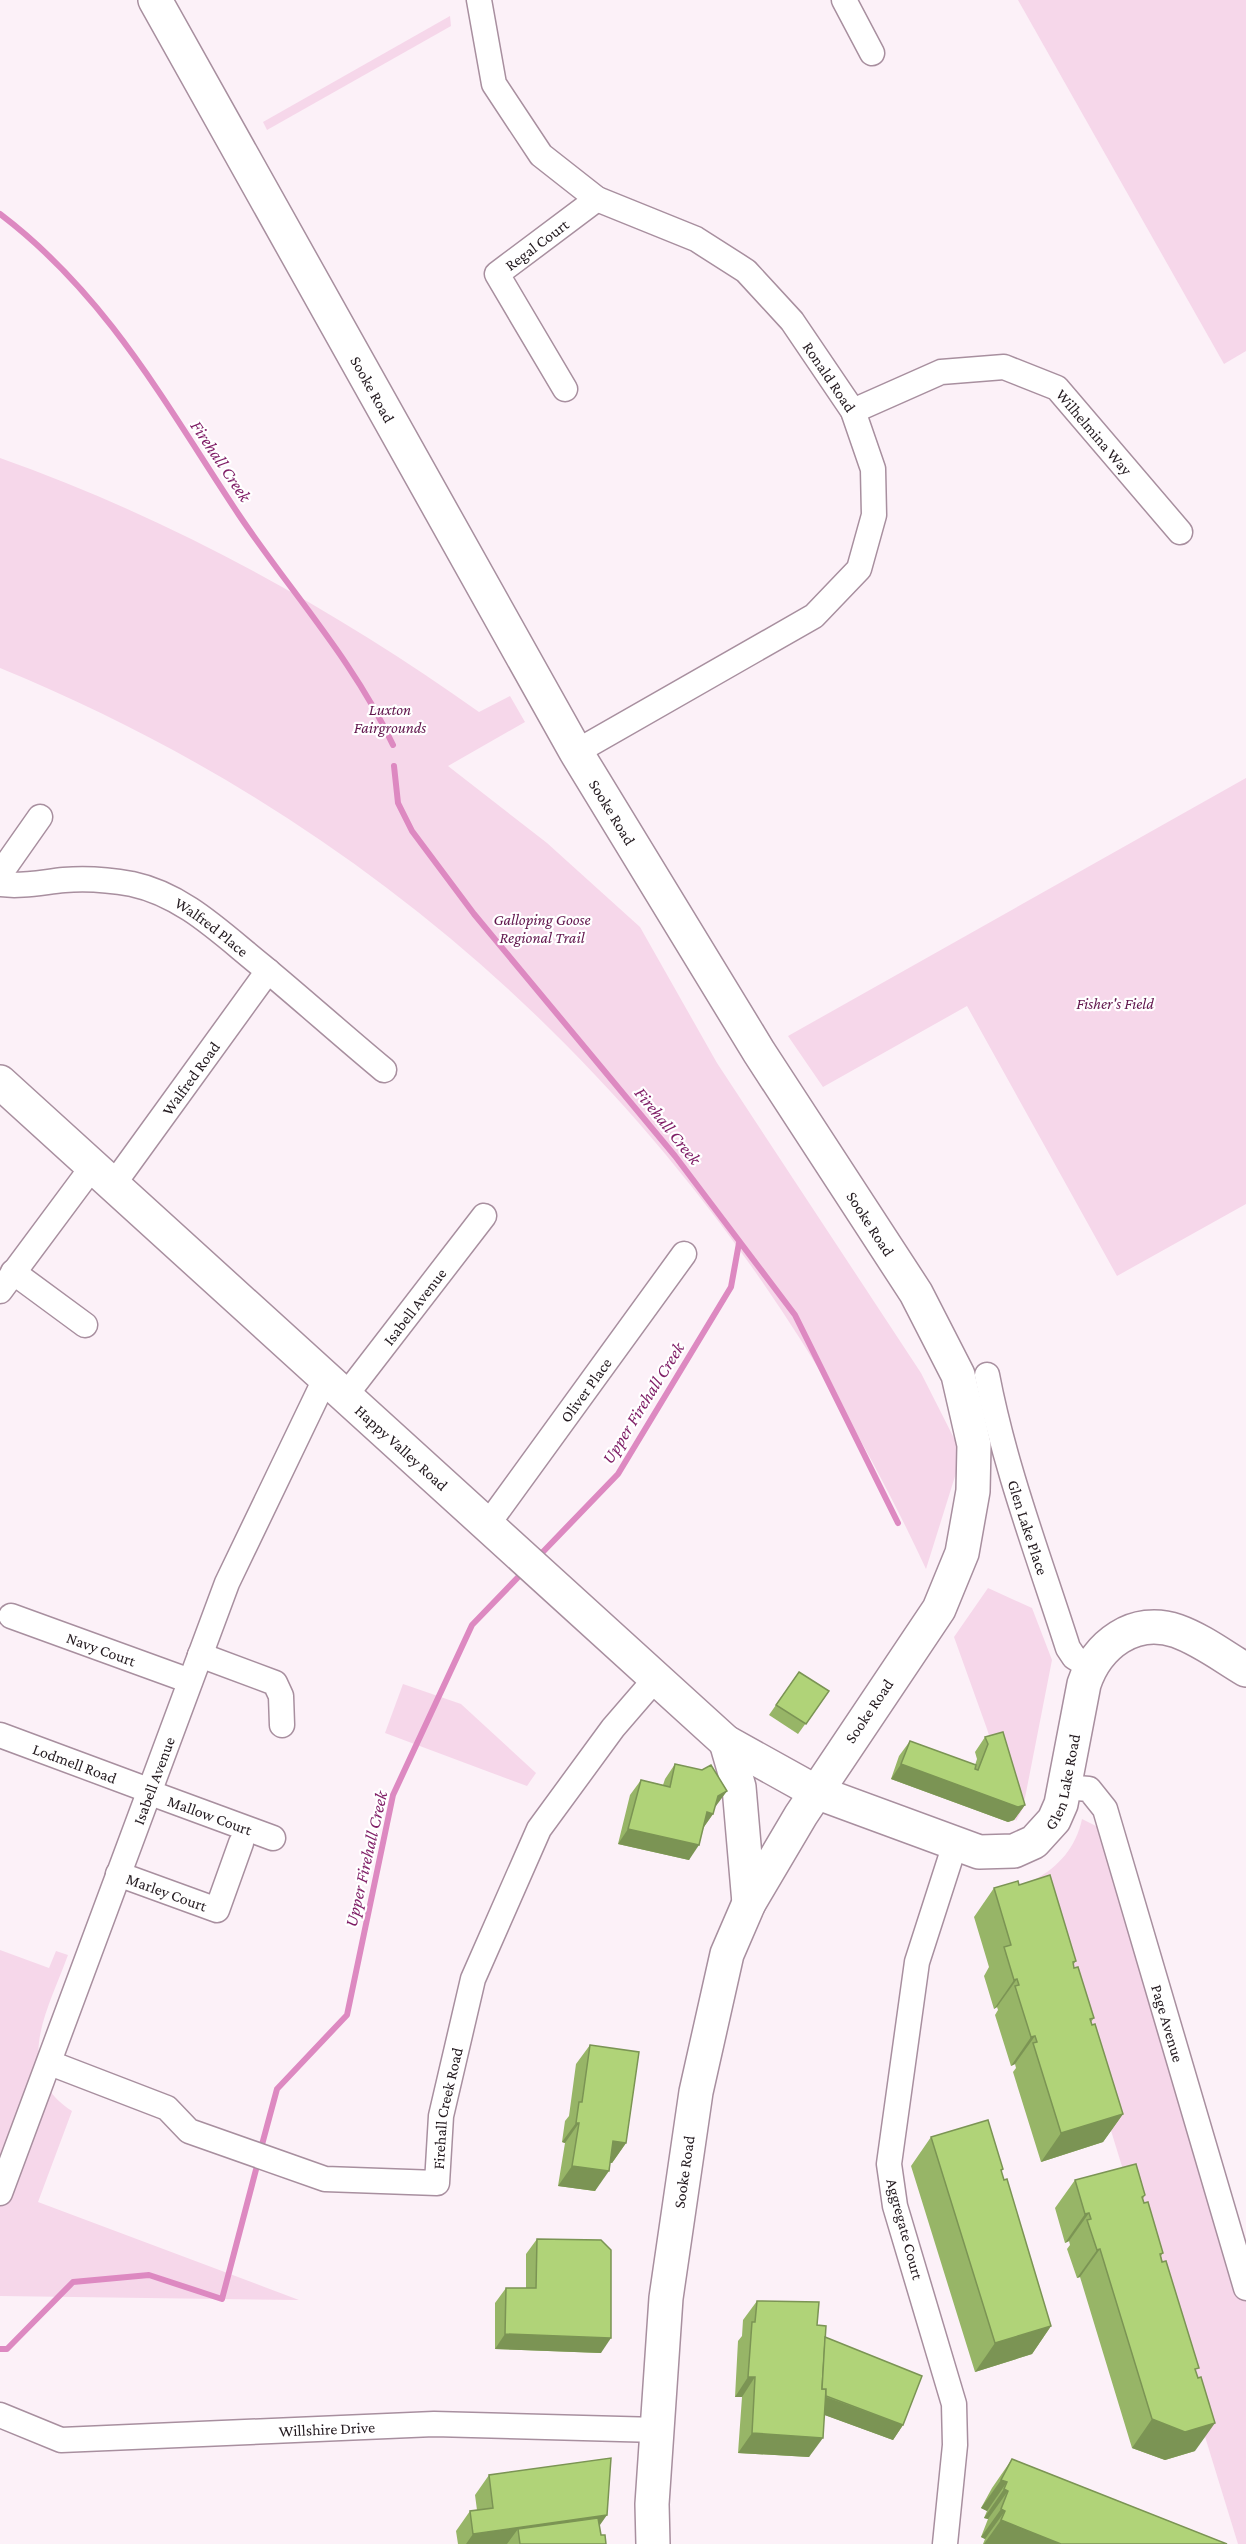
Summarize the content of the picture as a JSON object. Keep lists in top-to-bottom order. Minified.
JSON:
{"streets":{"main road":["Sooke Road","Happy Valley Road","Glen Lake Road"],"street":["Regal Court","Ronald Road","Wilhelmina Way","Walfred Place","Walfred Road","Isabell Avenue","Oliver Place","Glen Lake Place","Navy Court","Lodmell Road","Mallow Court","Marley Court","Page Avenue","Firehall Creek Road","Aggregate Court","Willshire Drive"]},"crossings":[["Regal Court","Ronald Road"],["Ronald Road","Sooke Road"],["Ronald Road","Wilhelmina Way"],["Sooke Road","Happy Valley Road"],["Sooke Road","Glen Lake Road"],["Sooke Road","Willshire Drive"],["Walfred Place","Walfred Road"],["Walfred Road","Happy Valley Road"],["Isabell Avenue","Happy Valley Road"],["Isabell Avenue","Navy Court"],["Isabell Avenue","Lodmell Road"],["Isabell Avenue","Mallow Court"],["Isabell Avenue","Marley Court"],["Isabell Avenue","Firehall Creek Road"],["Oliver Place","Happy Valley Road"],["Happy Valley Road","Glen Lake Road"],["Happy Valley Road","Firehall Creek Road"],["Glen Lake Place","Glen Lake Road"],["Lodmell Road","Mallow Court"],["Glen Lake Road","Page Avenue"],["Glen Lake Road","Aggregate Court"]],"water":["Firehall Creek","Upper Firehall Creek"],"parks":["Luxton Fairgrounds","Galloping Goose Regional Trail","Fisher's Field"]}
